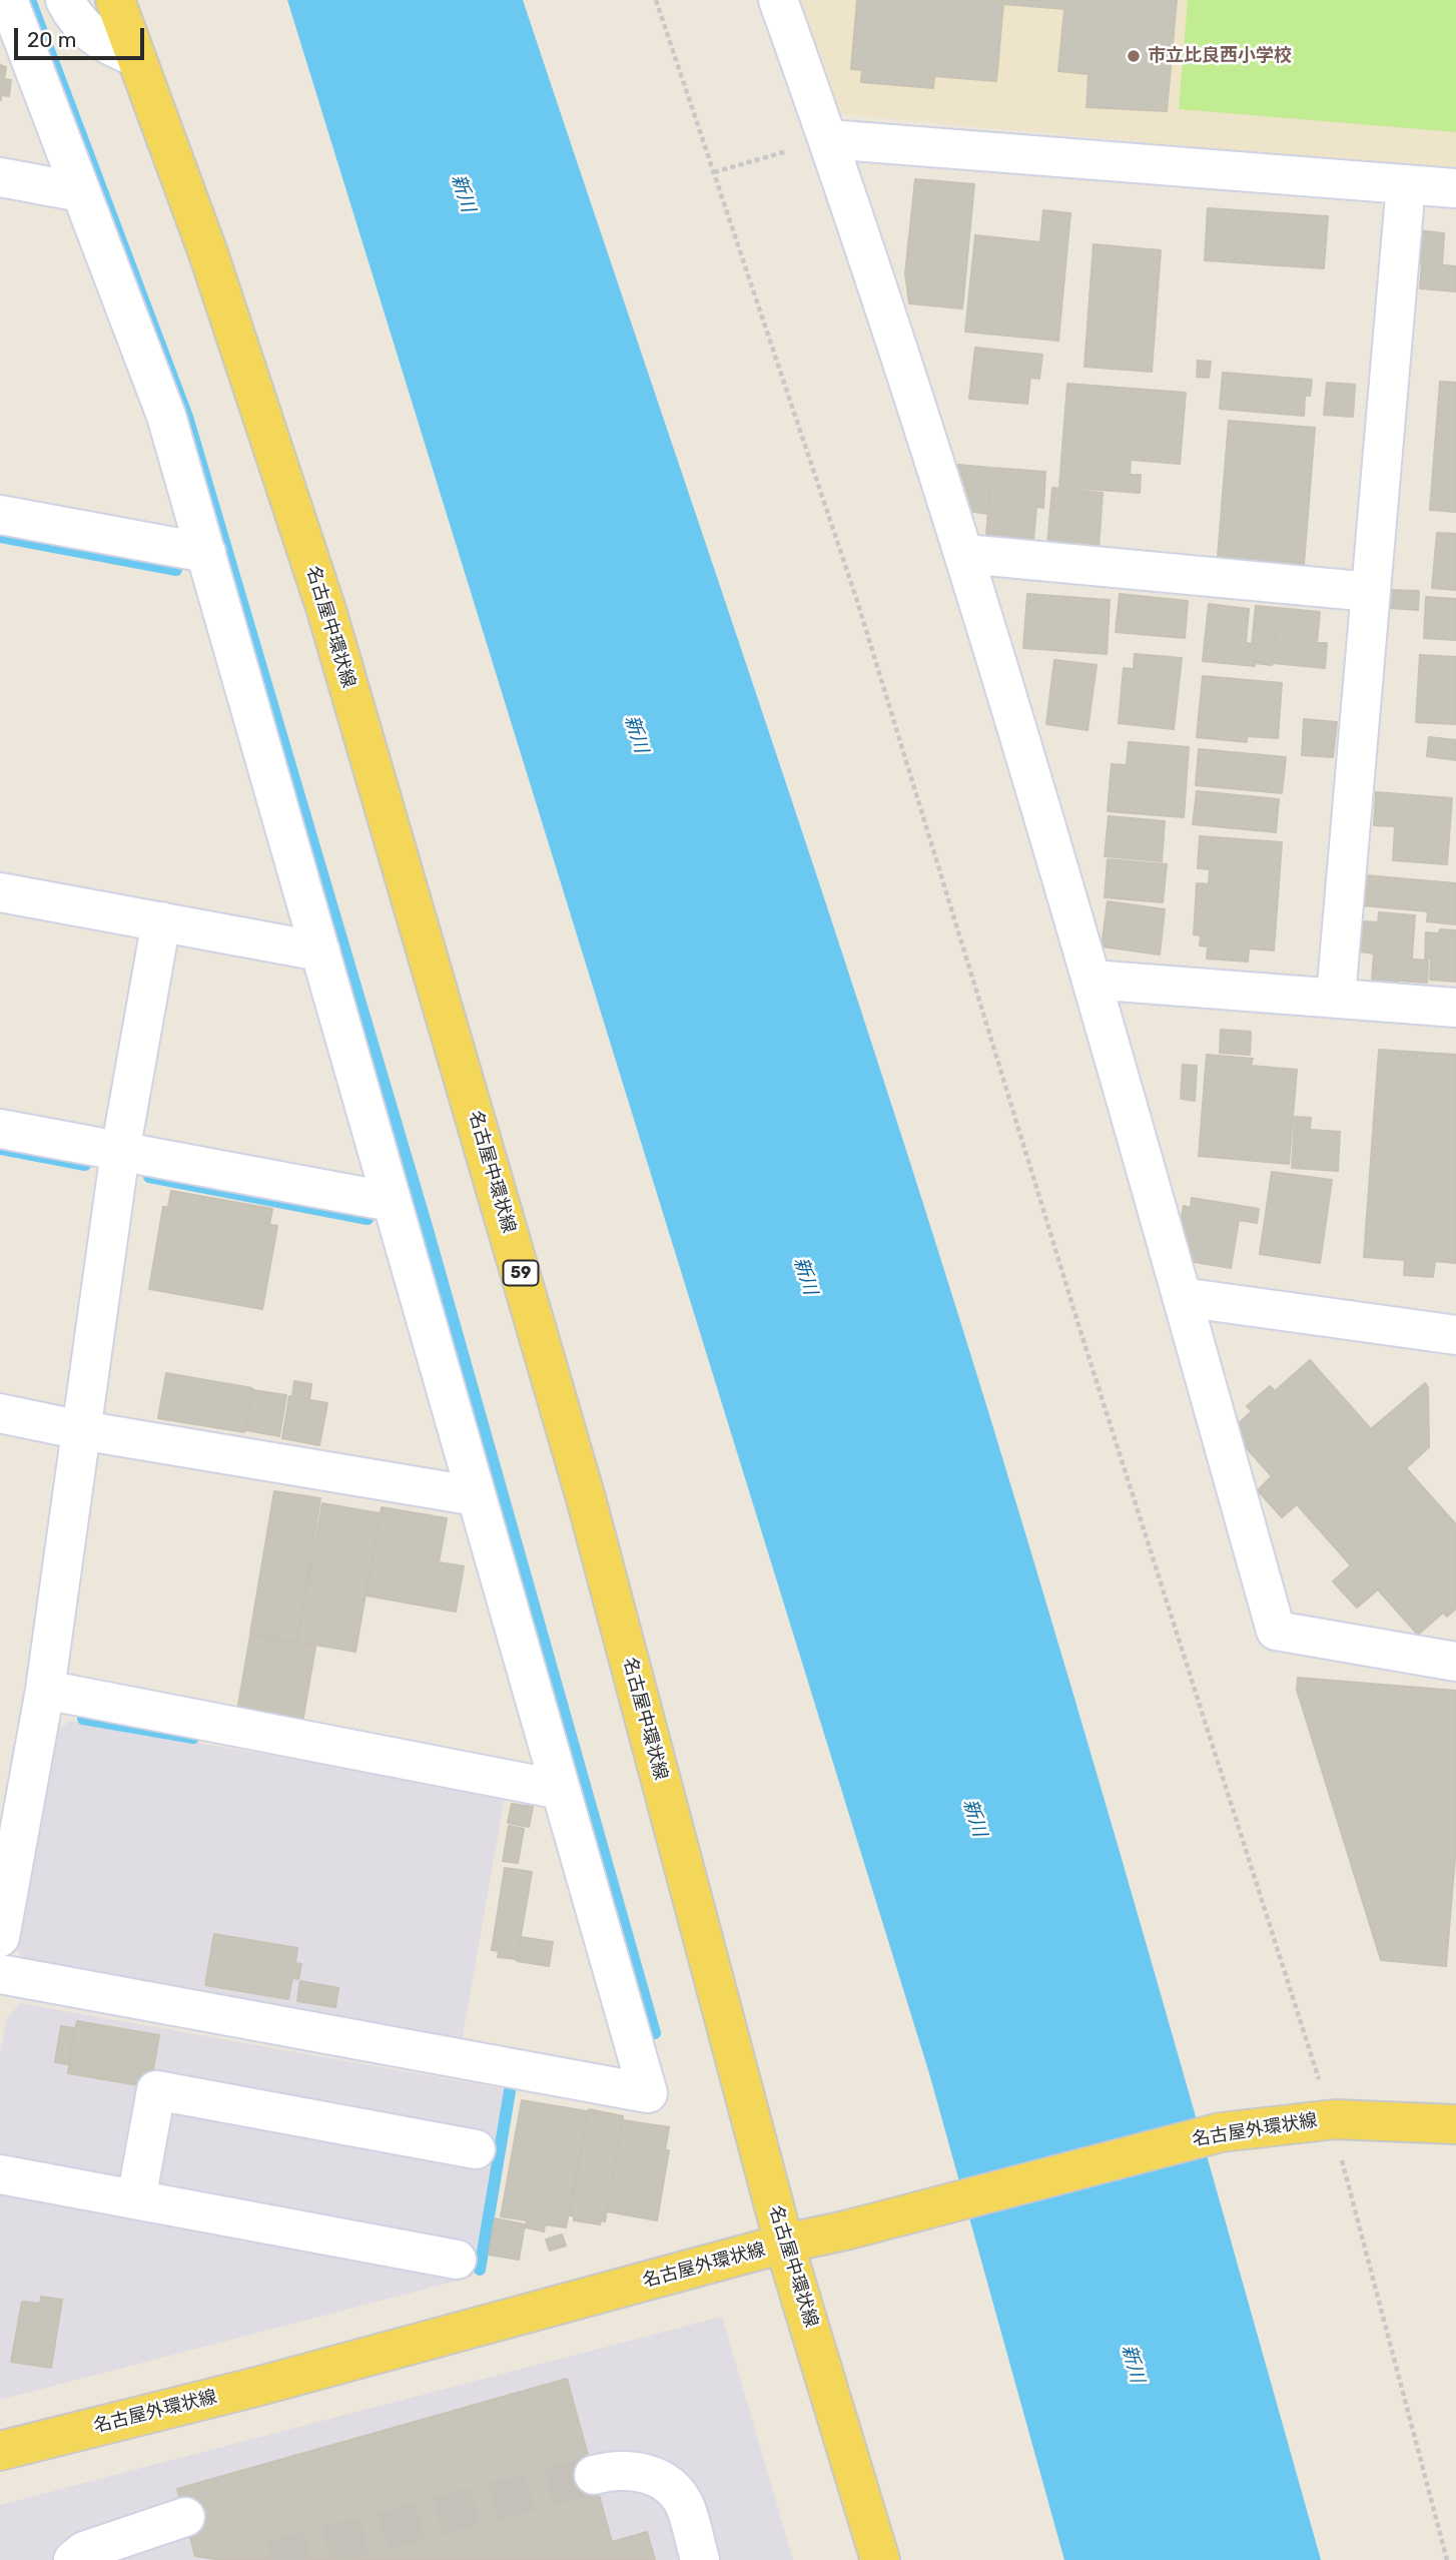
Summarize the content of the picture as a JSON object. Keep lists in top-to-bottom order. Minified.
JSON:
{"streets":{"main road":["名古屋中環状線","59","名古屋外環状線"]},"crossings":[["名古屋中環状線","名古屋外環状線"]],"water":["新川"],"places":["市立比良西小学校"],"scale_bar":"20 m"}
